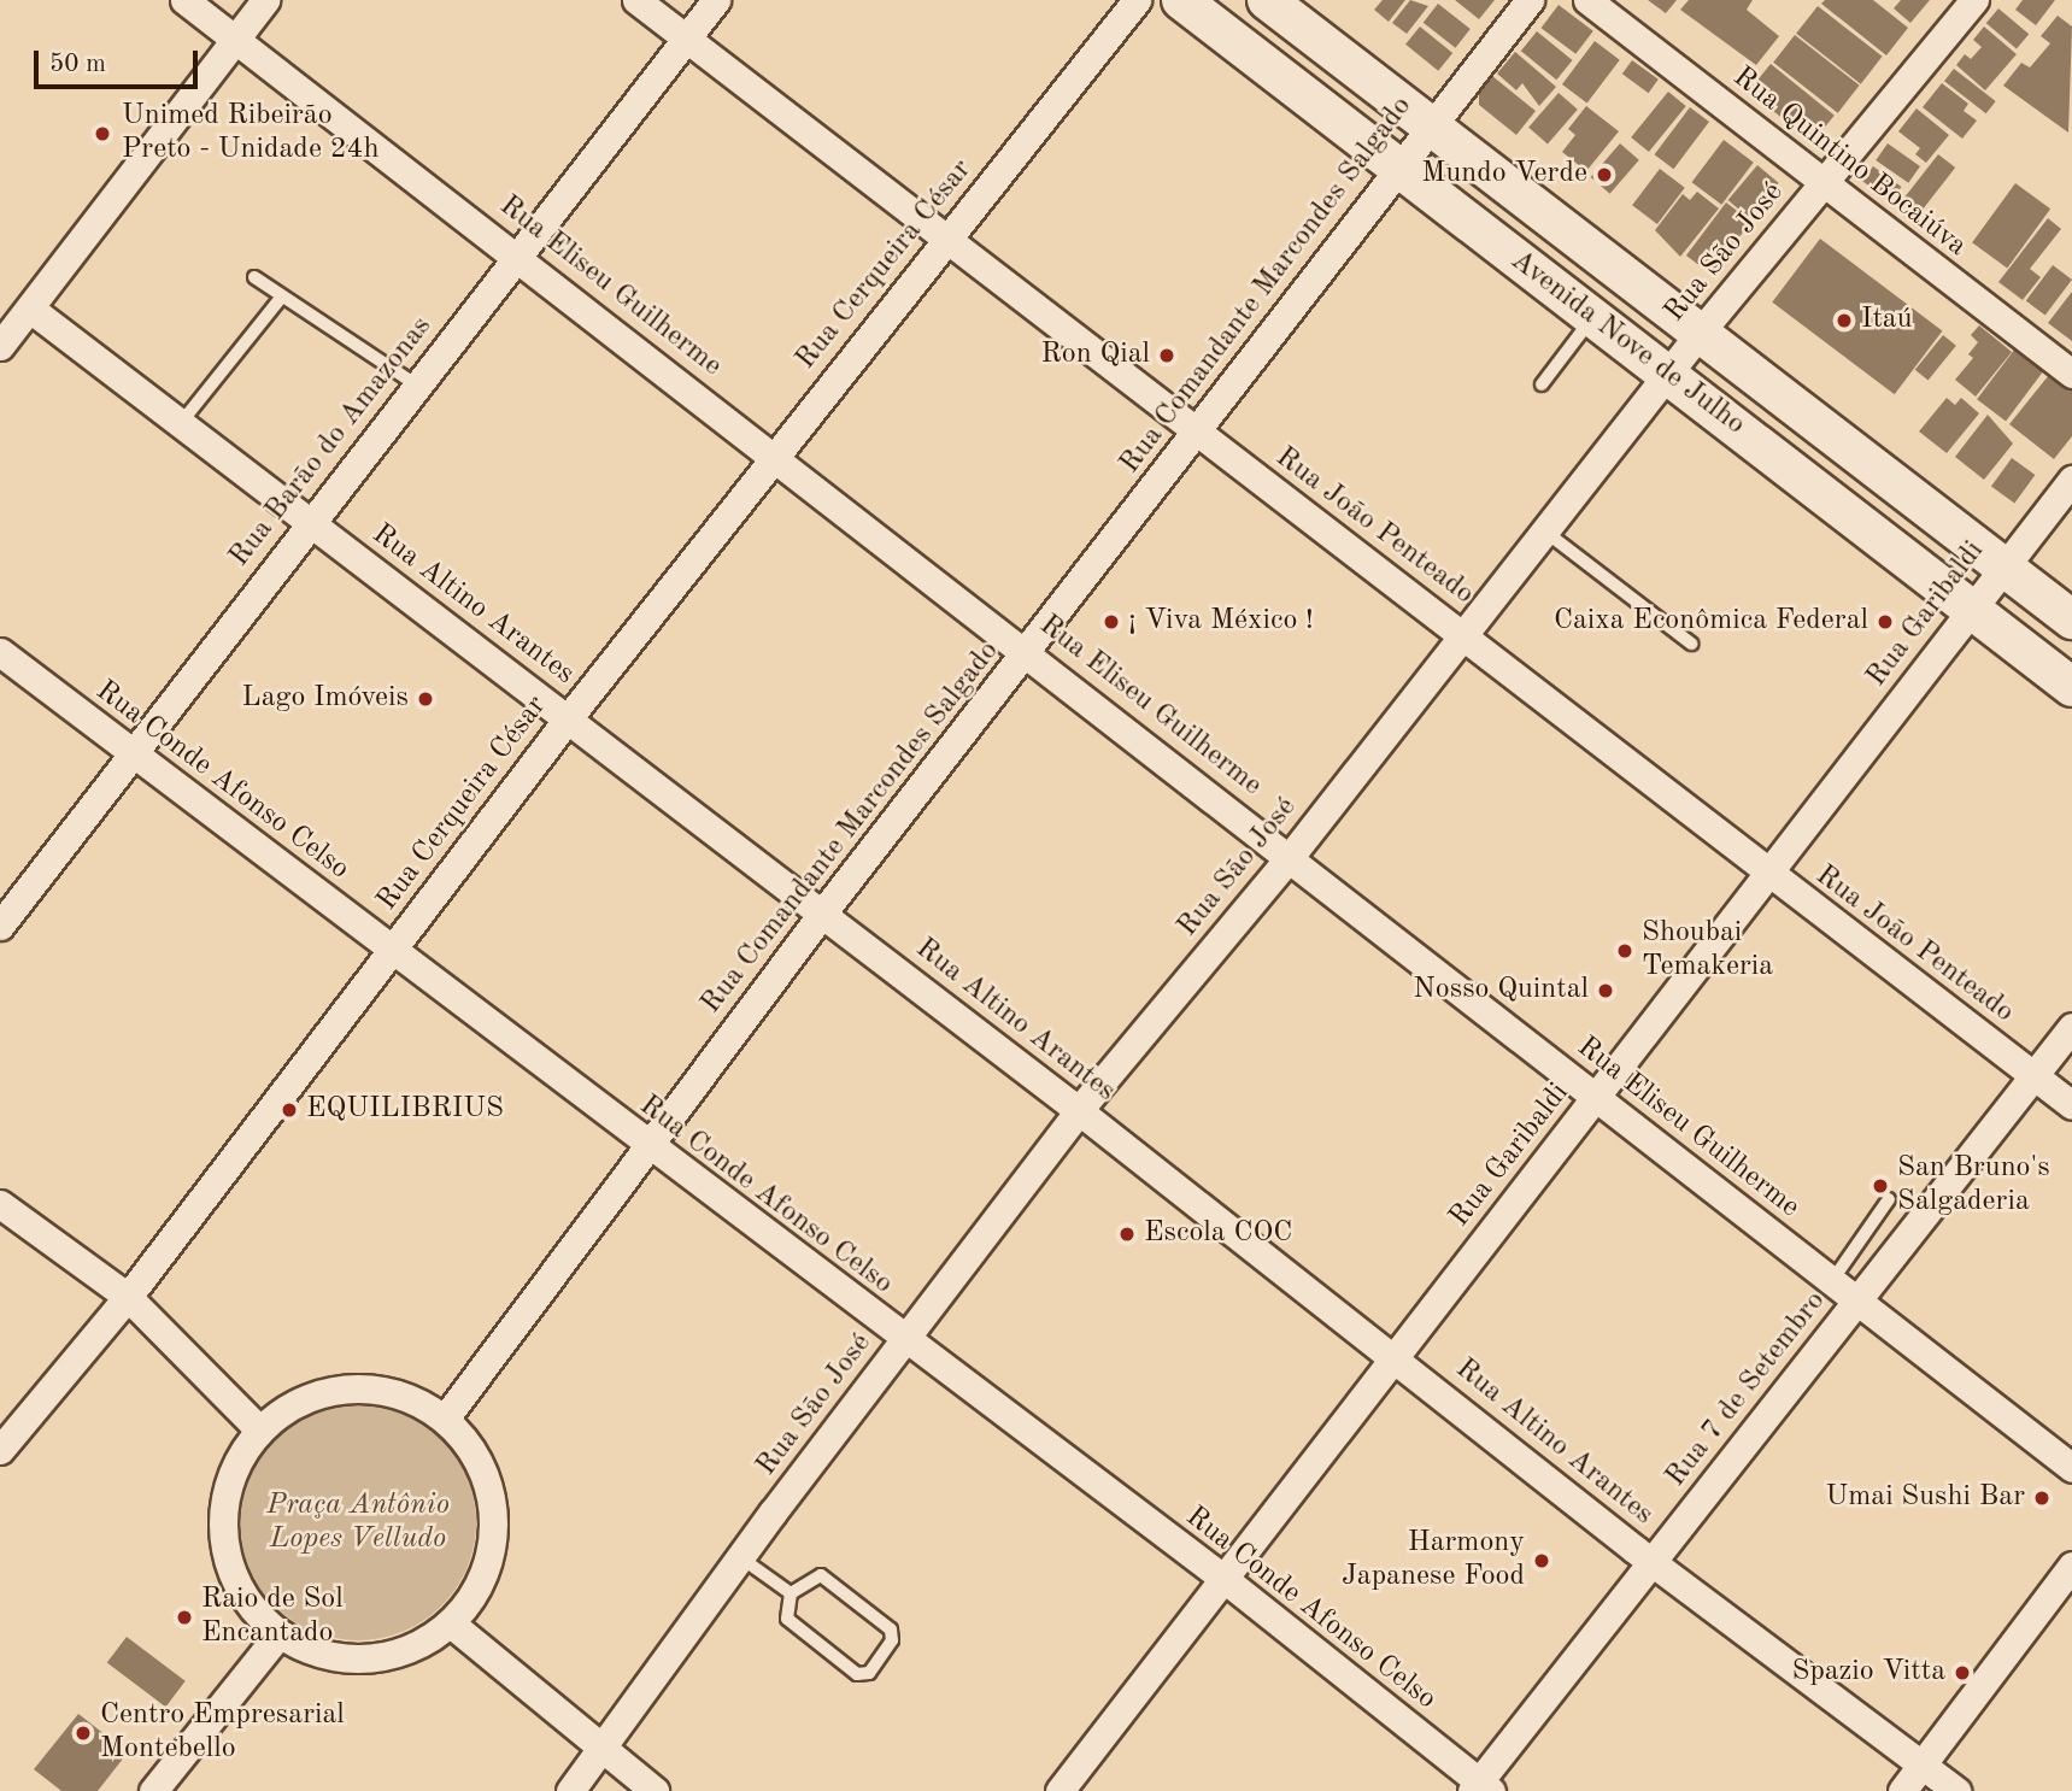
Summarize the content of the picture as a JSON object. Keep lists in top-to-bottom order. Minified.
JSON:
{"streets":{"main road":["Avenida Nove de Julho"],"street":["Rua Quintino Bocaiúva","Rua São José","Rua Cerqueira César","Rua Comandante Marcondes Salgado","Rua Eliseu Guilherme","Rua Barão do Amazonas","Rua João Penteado","Rua Altino Arantes","Rua Garibaldi","Rua Conde Afonso Celso","Rua 7 de Setembro"]},"crossings":[["Rua Quintino Bocaiúva","Rua São José"],["Rua São José","Rua Eliseu Guilherme"],["Rua São José","Avenida Nove de Julho"],["Rua São José","Rua João Penteado"],["Rua São José","Rua Altino Arantes"],["Rua São José","Rua Conde Afonso Celso"],["Rua Cerqueira César","Rua Eliseu Guilherme"],["Rua Cerqueira César","Rua João Penteado"],["Rua Cerqueira César","Rua Altino Arantes"],["Rua Cerqueira César","Rua Conde Afonso Celso"],["Rua Comandante Marcondes Salgado","Rua Eliseu Guilherme"],["Rua Comandante Marcondes Salgado","Avenida Nove de Julho"],["Rua Comandante Marcondes Salgado","Rua João Penteado"],["Rua Comandante Marcondes Salgado","Rua Altino Arantes"],["Rua Comandante Marcondes Salgado","Rua Conde Afonso Celso"],["Rua Eliseu Guilherme","Rua Barão do Amazonas"],["Rua Eliseu Guilherme","Rua Garibaldi"],["Rua Eliseu Guilherme","Rua 7 de Setembro"],["Avenida Nove de Julho","Rua Garibaldi"],["Rua Barão do Amazonas","Rua João Penteado"],["Rua Barão do Amazonas","Rua Altino Arantes"],["Rua Barão do Amazonas","Rua Conde Afonso Celso"],["Rua João Penteado","Rua Garibaldi"],["Rua João Penteado","Rua 7 de Setembro"],["Rua Altino Arantes","Rua Garibaldi"],["Rua Altino Arantes","Rua 7 de Setembro"],["Rua Garibaldi","Rua Conde Afonso Celso"],["Rua Conde Afonso Celso","Rua 7 de Setembro"]],"parks":["Praça Antônio Lopes Velludo"],"places":["Unimed Ribeirão Preto - Unidade 24h","Mundo Verde","Itaú","Ron Qial","¡ Viva México !","Caixa Econômica Federal","Lago Imóveis","Shoubai Temakeria","Nosso Quintal","EQUILIBRIUS","San Bruno's Salgaderia","Escola COC","Umai Sushi Bar","Harmony Japanese Food","Raio de Sol Encantado","Spazio Vitta","Centro Empresarial Montebello"],"scale_bar":"50 m"}
